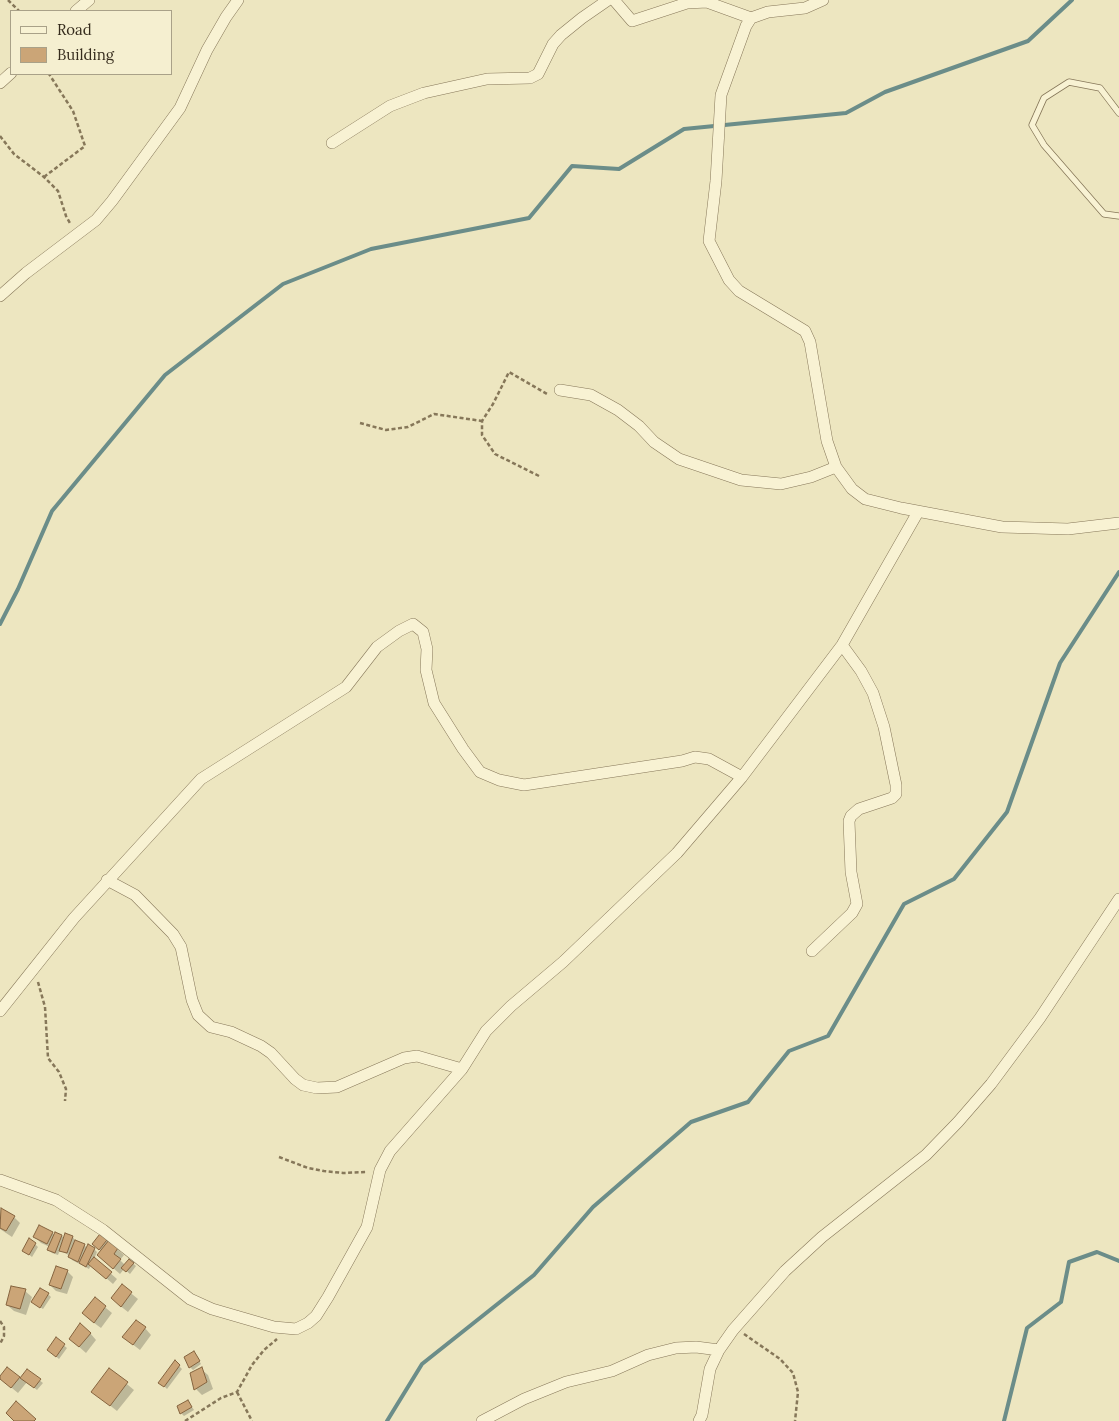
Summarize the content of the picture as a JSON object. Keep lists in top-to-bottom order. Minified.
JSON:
{"legend":["Road","Building"]}
